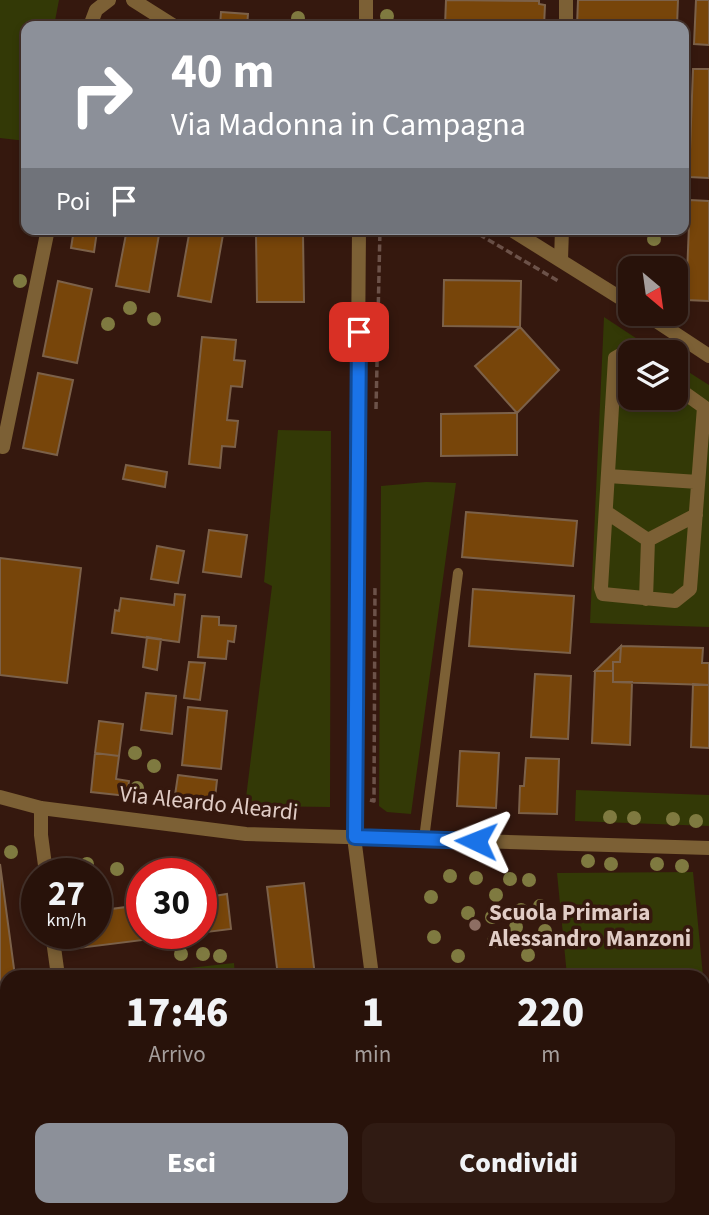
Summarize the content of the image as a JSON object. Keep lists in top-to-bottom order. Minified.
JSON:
{"streets":{"street":["Via Aleardo Aleardi"]},"places":["Scuola Primaria Alessandro Manzoni"],"north":"bottom right","page":{"turn":["40 m","Via Madonna in Campagna"],"then":"Poi","speed":"27 km/h","limit":"30","eta":["17:46","Arrivo","1","min","220","m"],"buttons":["Esci","Condividi"]}}
